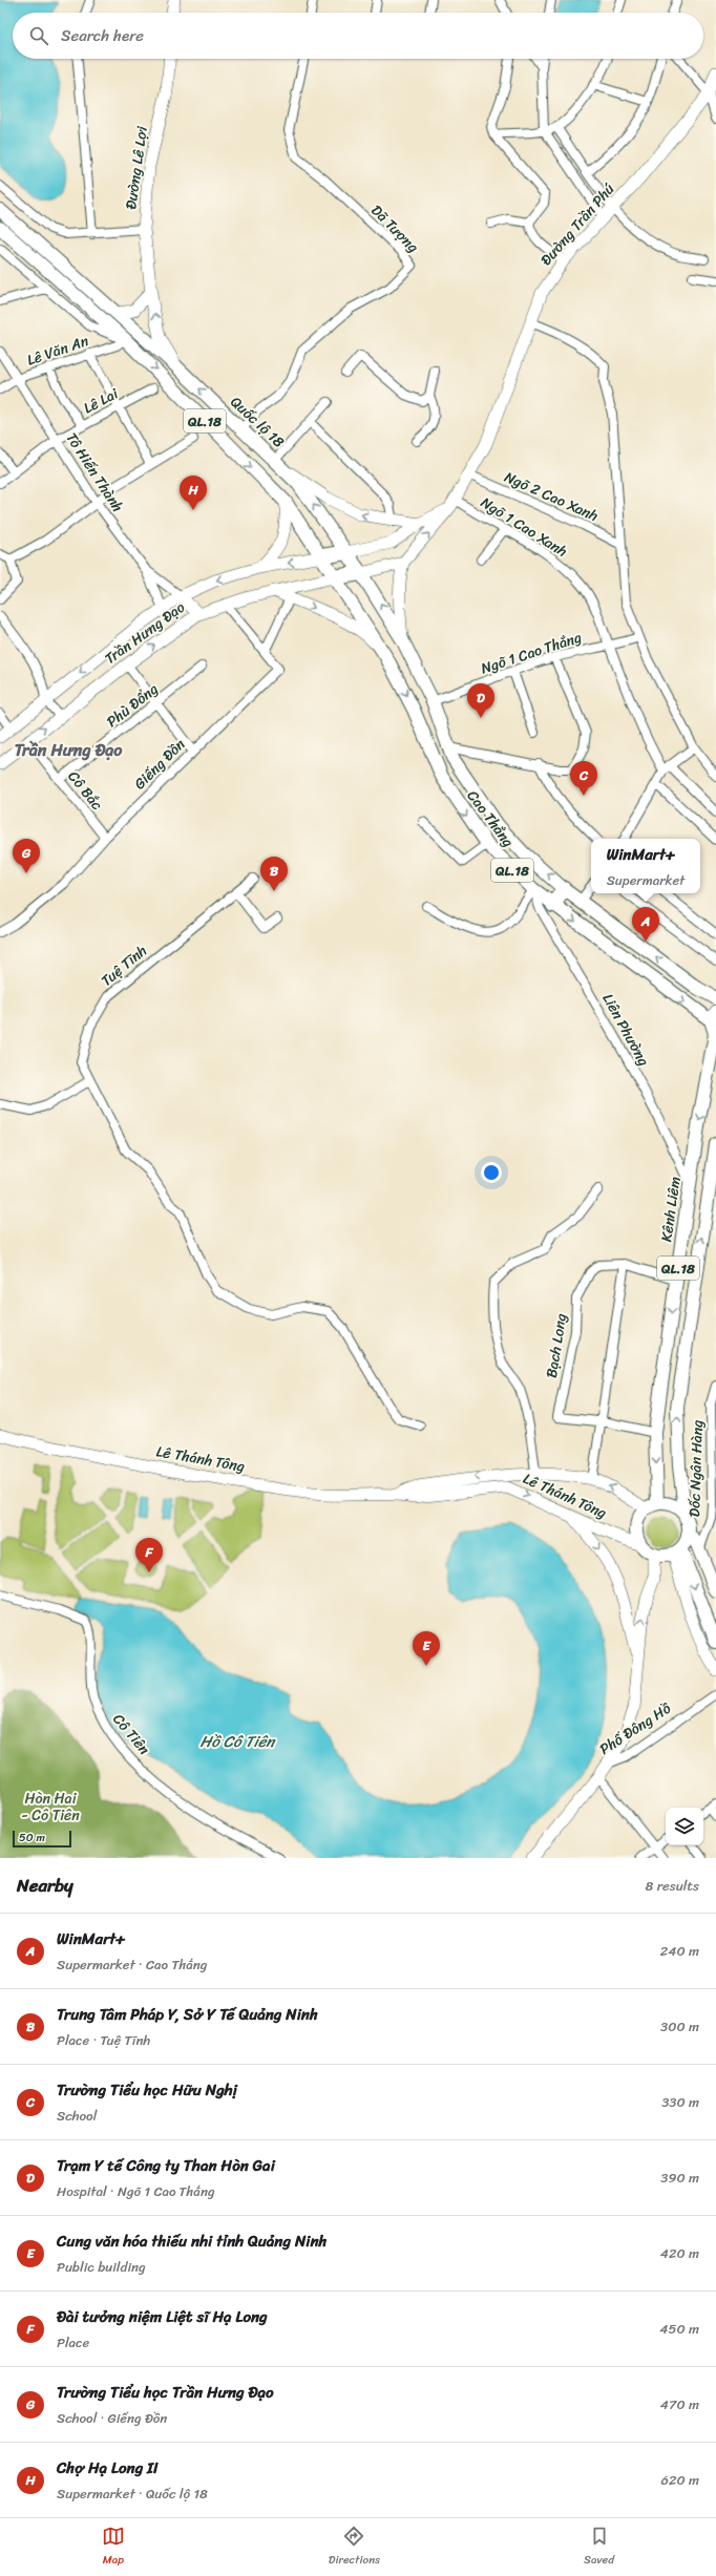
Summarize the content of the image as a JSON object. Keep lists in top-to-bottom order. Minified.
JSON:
{"streets":{"main road":["Đường Lê Lợi","Đường Trần Phú","QL.18","Quốc lộ 18","Trần Hưng Đạo","Cao Thắng","Kênh Liêm","Lê Thánh Tông","Phố Đông Hồ"],"street":["Dã Tượng","Lê Văn An","Lê Lai","Tô Hiến Thành","Ngõ 2 Cao Xanh","Ngõ 1 Cao Xanh","Ngõ 1 Cao Thắng","Phù Đổng","Giếng Đồn","Cô Bắc","Tuệ Tĩnh","Liên Phường","Bạch Long","Dốc Ngân Hàng","Cô Tiên"]},"crossings":[["Đường Lê Lợi","Quốc lộ 18"],["Đường Trần Phú","Ngõ 2 Cao Xanh"],["Đường Trần Phú","Ngõ 1 Cao Xanh"],["Dã Tượng","Quốc lộ 18"],["Lê Văn An","QL.18"],["Lê Văn An","Tô Hiến Thành"],["Lê Lai","Tô Hiến Thành"],["QL.18","Trần Hưng Đạo"],["QL.18","Cao Thắng"],["QL.18","Kênh Liêm"],["QL.18","Lê Thánh Tông"],["Quốc lộ 18","Cao Thắng"],["Tô Hiến Thành","Trần Hưng Đạo"],["Ngõ 1 Cao Xanh","Ngõ 1 Cao Thắng"],["Trần Hưng Đạo","Cô Bắc"],["Trần Hưng Đạo","Cao Thắng"],["Ngõ 1 Cao Thắng","Cao Thắng"],["Phù Đổng","Cô Bắc"],["Giếng Đồn","Cô Bắc"],["Cao Thắng","Liên Phường"],["Cao Thắng","Kênh Liêm"],["Liên Phường","Kênh Liêm"],["Kênh Liêm","Bạch Long"],["Kênh Liêm","Lê Thánh Tông"]],"districts":["Trần Hưng Đạo"],"water":["Hồ Cô Tiên"],"parks":["Hòn Hai - Cô Tiên"],"scale_bar":"50 m","page":{"search":"Search here","pins":["H","D","C","G","B","A","F","E"],"popup":["WinMart+","Supermarket"],"scale":"50 m","heading":["Nearby","8 results"],"list":[{"mark":"A","name":"WinMart+","note":"Supermarket · Cao Thắng","value":"240 m"},{"mark":"B","name":"Trung Tâm Pháp Y, Sở Y Tế Quảng Ninh","note":"Place · Tuệ Tĩnh","value":"300 m"},{"mark":"C","name":"Trường Tiểu học Hữu Nghị","note":"School","value":"330 m"},{"mark":"D","name":"Trạm Y tế Công ty Than Hòn Gai","note":"Hospital · Ngõ 1 Cao Thắng","value":"390 m"},{"mark":"E","name":"Cung văn hóa thiếu nhi tỉnh Quảng Ninh","note":"Public building","value":"420 m"},{"mark":"F","name":"Đài tưởng niệm Liệt sĩ Hạ Long","note":"Place","value":"450 m"},{"mark":"G","name":"Trường Tiểu học Trần Hưng Đạo","note":"School · Giếng Đồn","value":"470 m"},{"mark":"H","name":"Chợ Hạ Long II","note":"Supermarket · Quốc lộ 18","value":"620 m"}],"nav":["Map","Directions","Saved"]}}
